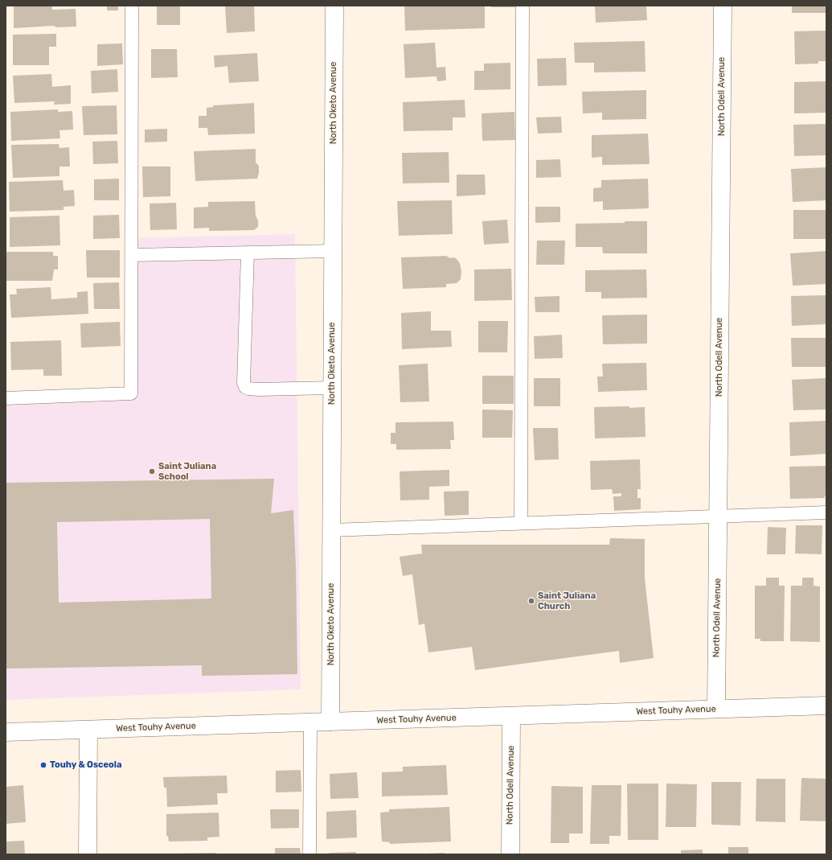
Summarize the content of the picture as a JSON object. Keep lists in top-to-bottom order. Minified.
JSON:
{"streets":{"street":["North Odell Avenue","North Oketo Avenue","West Touhy Avenue"]},"crossings":[["North Odell Avenue","West Touhy Avenue"],["North Oketo Avenue","West Touhy Avenue"]],"places":["Saint Juliana School","Saint Juliana Church","Touhy & Osceola"]}
